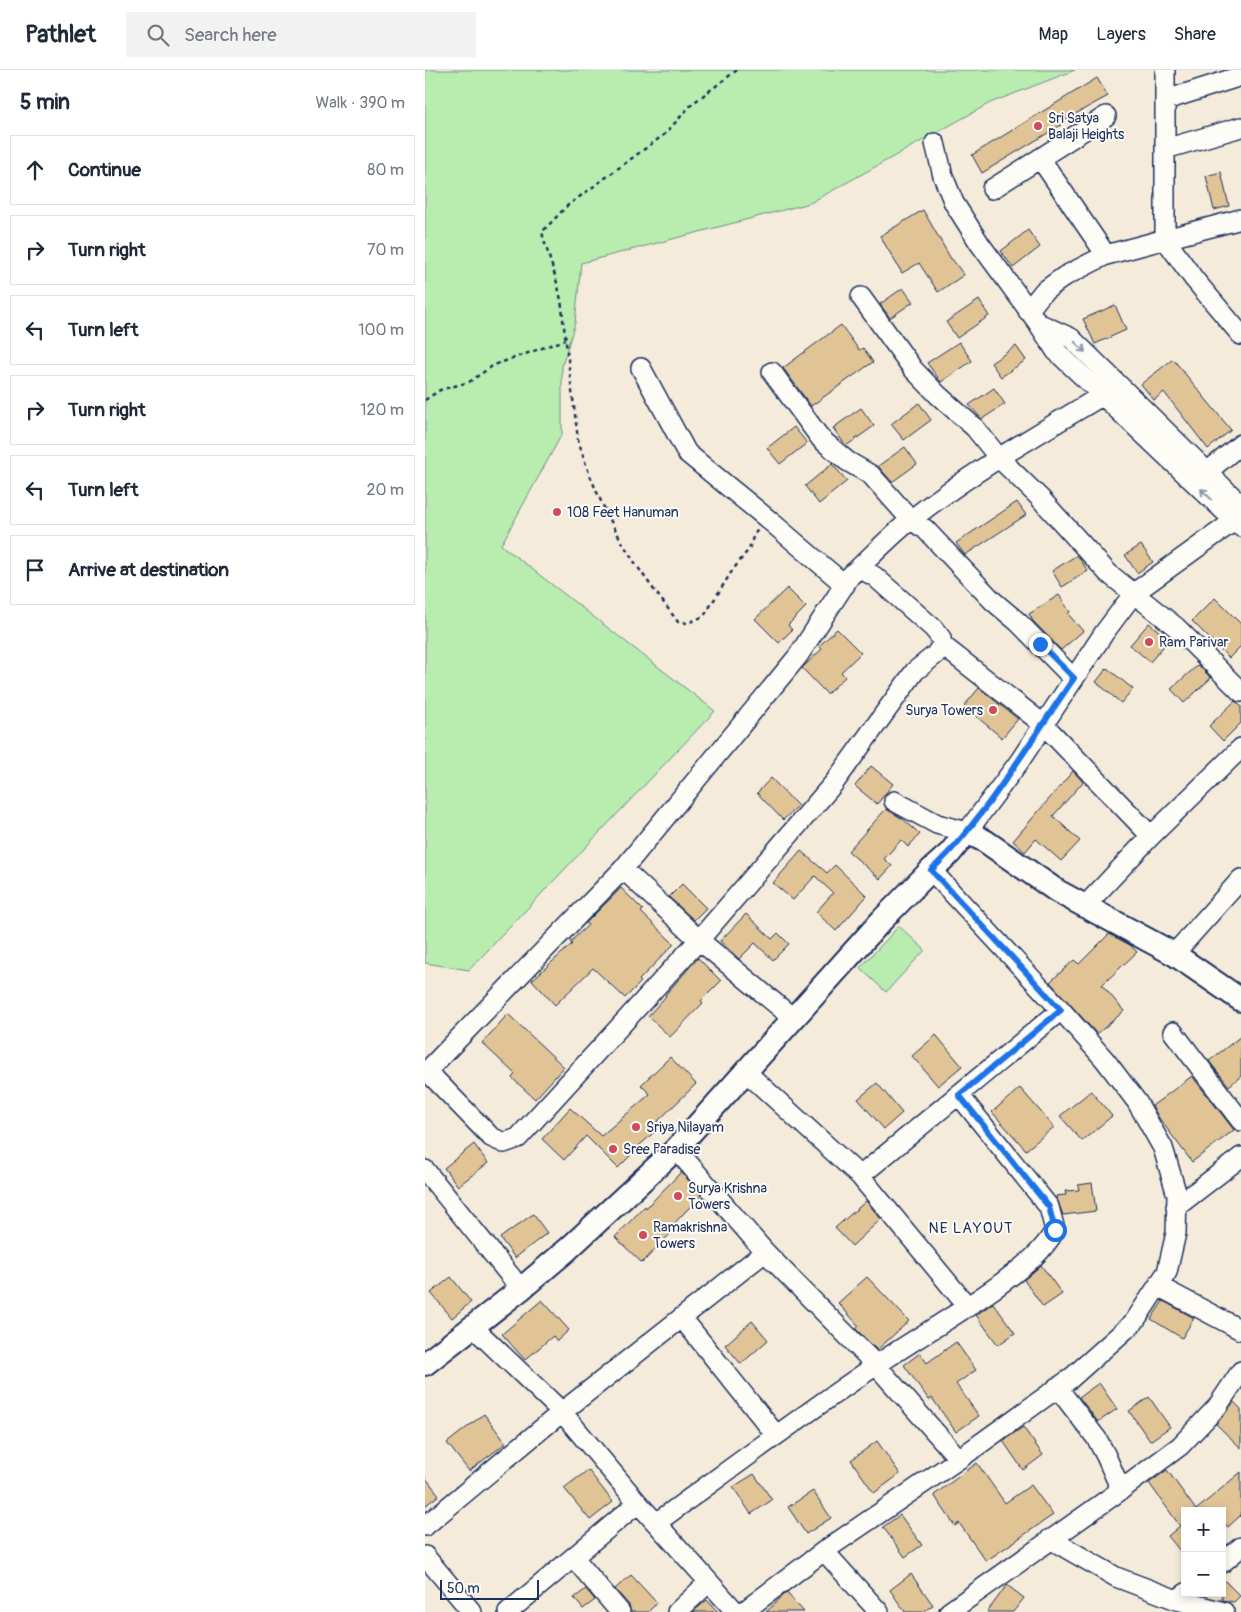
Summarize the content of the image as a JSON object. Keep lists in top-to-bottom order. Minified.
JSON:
{"districts":["NE LAYOUT"],"places":["Sri Satya Balaji Heights","108 Feet Hanuman","Ram Parivar","Surya Towers","Sriya Nilayam","Sree Paradise","Surya Krishna Towers","Ramakrishna Towers"],"scale_bar":"50 m","page":{"header":"Pathlet","search":"Search here","nav":["Map","Layers","Share"],"heading":["5 min","Walk · 390 m"],"list":[["Continue","80 m"],["Turn right","70 m"],["Turn left","100 m"],["Turn right","120 m"],["Turn left","20 m"],"Arrive at destination"],"map_buttons":["+","−"],"scale":"50 m"}}
